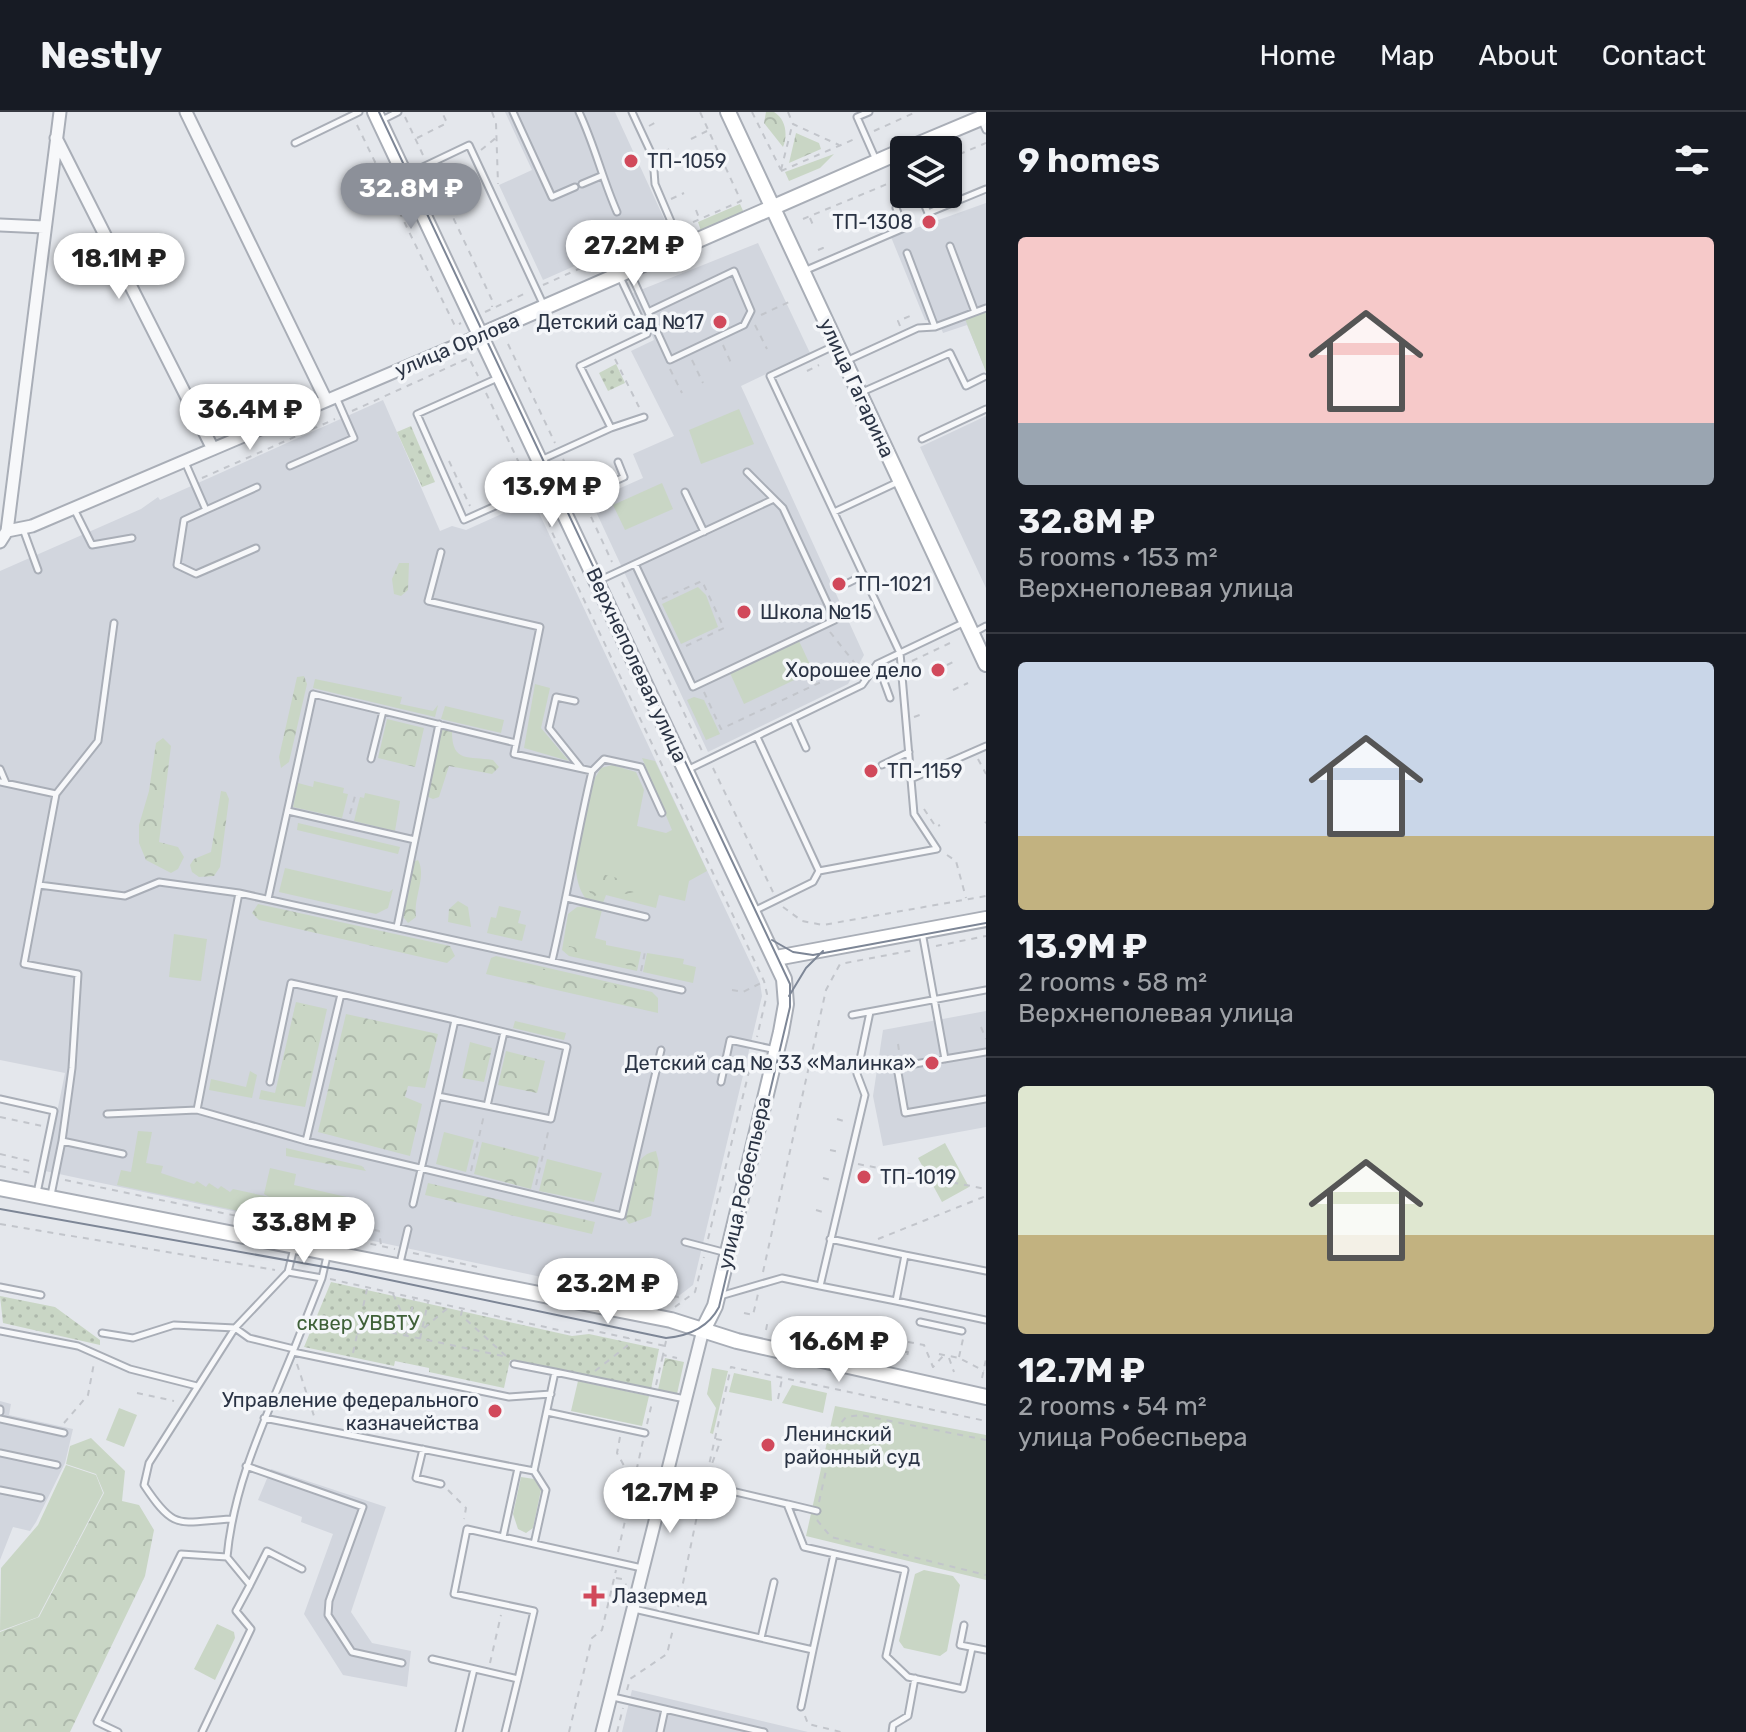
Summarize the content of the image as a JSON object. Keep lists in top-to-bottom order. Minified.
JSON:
{"streets":{"street":["улица Орлова","улица Гагарина","Верхнеполевая улица","улица Робеспьера"]},"crossings":[["улица Орлова","улица Гагарина"],["улица Орлова","Верхнеполевая улица"],["Верхнеполевая улица","улица Робеспьера"]],"parks":["сквер УВВТУ"],"places":{"other":["ТП-1059","ТП-1308","Детский сад №17","ТП-1021","Школа №15","Хорошее дело","ТП-1159","Детский сад № 33 «Малинка»","ТП-1019","Управление федерального казначейства","Ленинский районный суд"],"health":["Лазермед"]},"page":{"header":"Nestly","nav":["Home","Map","About","Contact"],"heading":"9 homes","price":["32.8M ₽","27.2M ₽","18.1M ₽","36.4M ₽","13.9M ₽","33.8M ₽","23.2M ₽","16.6M ₽","12.7M ₽"],"list":[{"name":"32.8M ₽","note":"5 rooms · 153 m² · Верхнеполевая улица"},{"name":"13.9M ₽","note":"2 rooms · 58 m² · Верхнеполевая улица"},{"name":"12.7M ₽","note":"2 rooms · 54 m² · улица Робеспьера"}]}}
